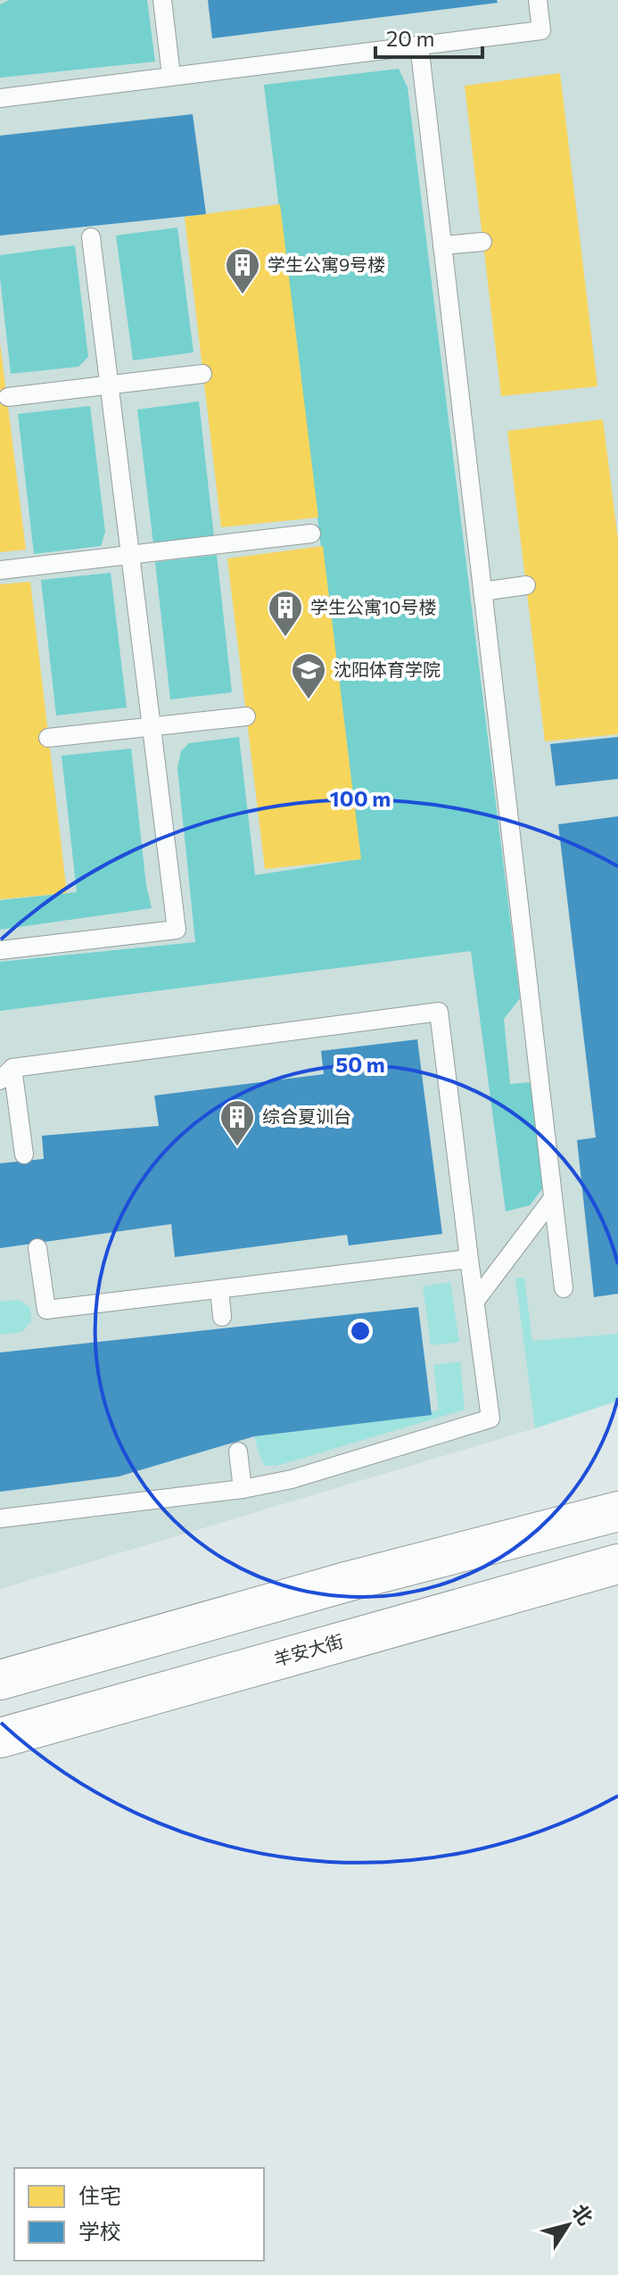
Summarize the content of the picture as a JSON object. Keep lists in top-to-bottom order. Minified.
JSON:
{"streets":{"street":["羊安大街"]},"places":{"building":["学生公寓9号楼","学生公寓10号楼","综合夏训台"],"school or university":["沈阳体育学院"]},"legend":["住宅","学校"],"scale_bar":"20 m","north":"top right","rings":["100 m","50 m"]}
